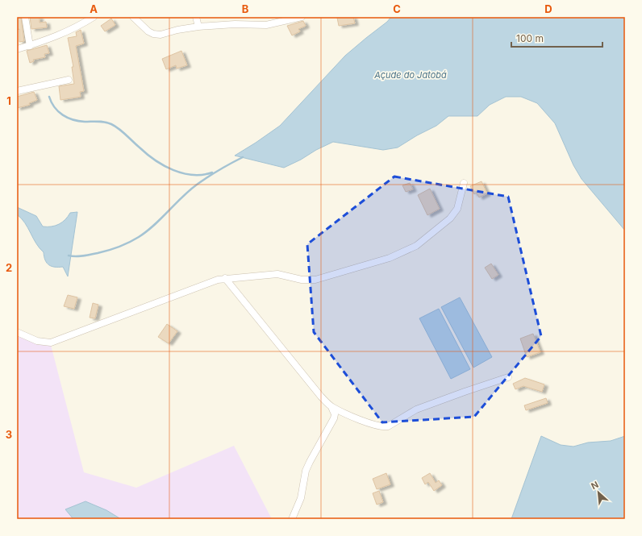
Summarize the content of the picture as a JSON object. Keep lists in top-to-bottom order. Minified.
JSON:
{"water":["Açude do Jatobá"],"scale_bar":"100 m","north":"top left","grid":{"columns":["A","B","C","D"],"rows":["1","2","3"]}}
